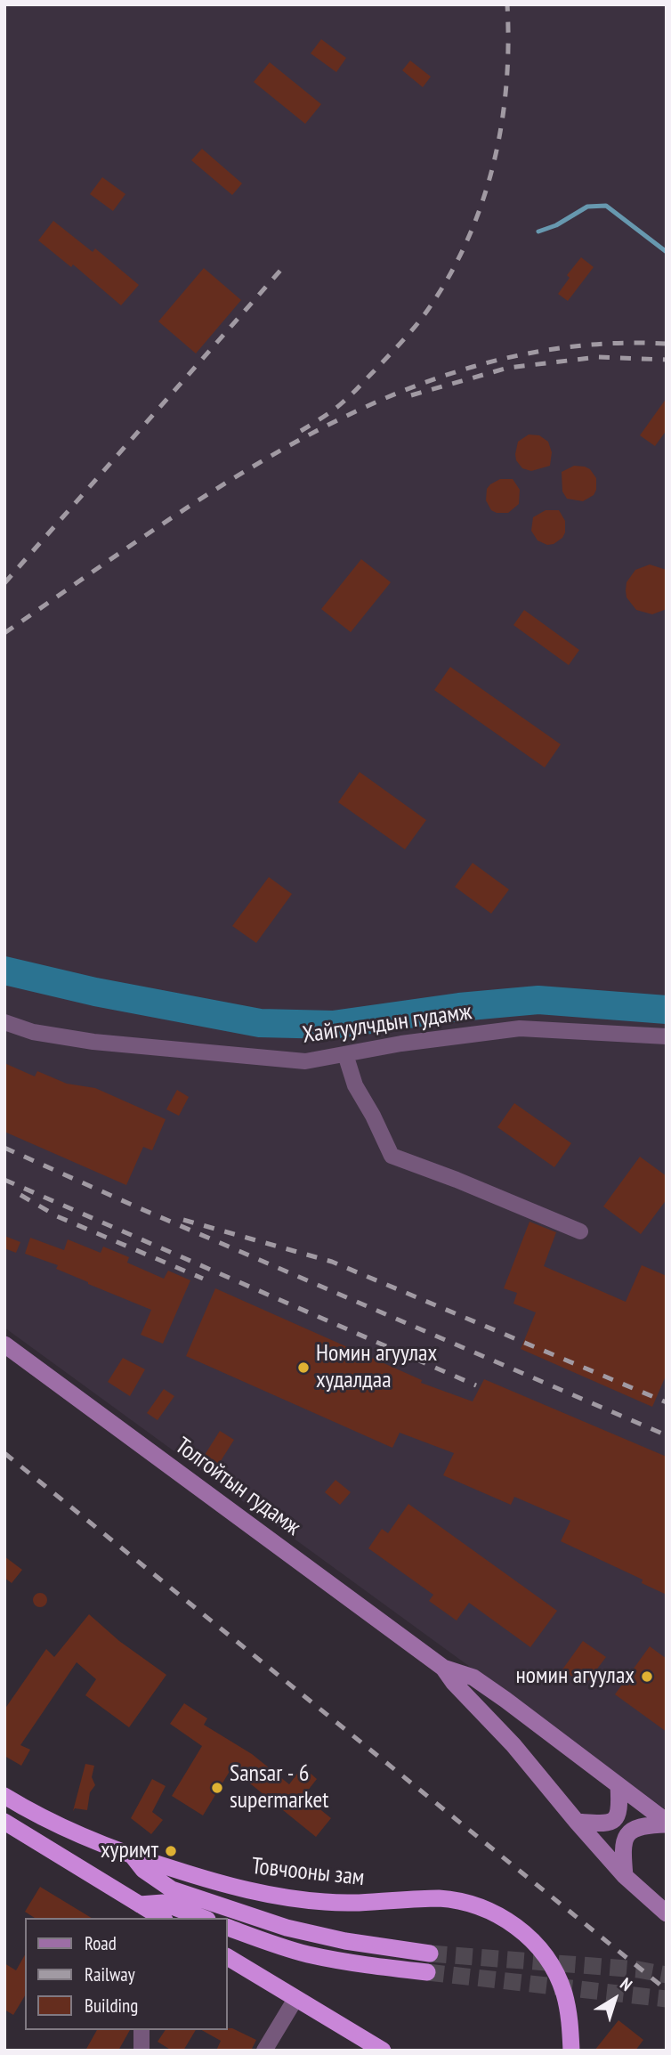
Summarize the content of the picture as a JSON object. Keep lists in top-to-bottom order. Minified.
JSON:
{"streets":{"highway":["Товчооны зам"],"main road":["Толгойтын гудамж"],"street":["Хайгуулчдын гудамж"]},"places":["Номин агуулах худалдаа","номин агуулах","Sansar - 6 supermarket","хуримт"],"legend":["Road","Railway","Building"],"north":"top right"}
